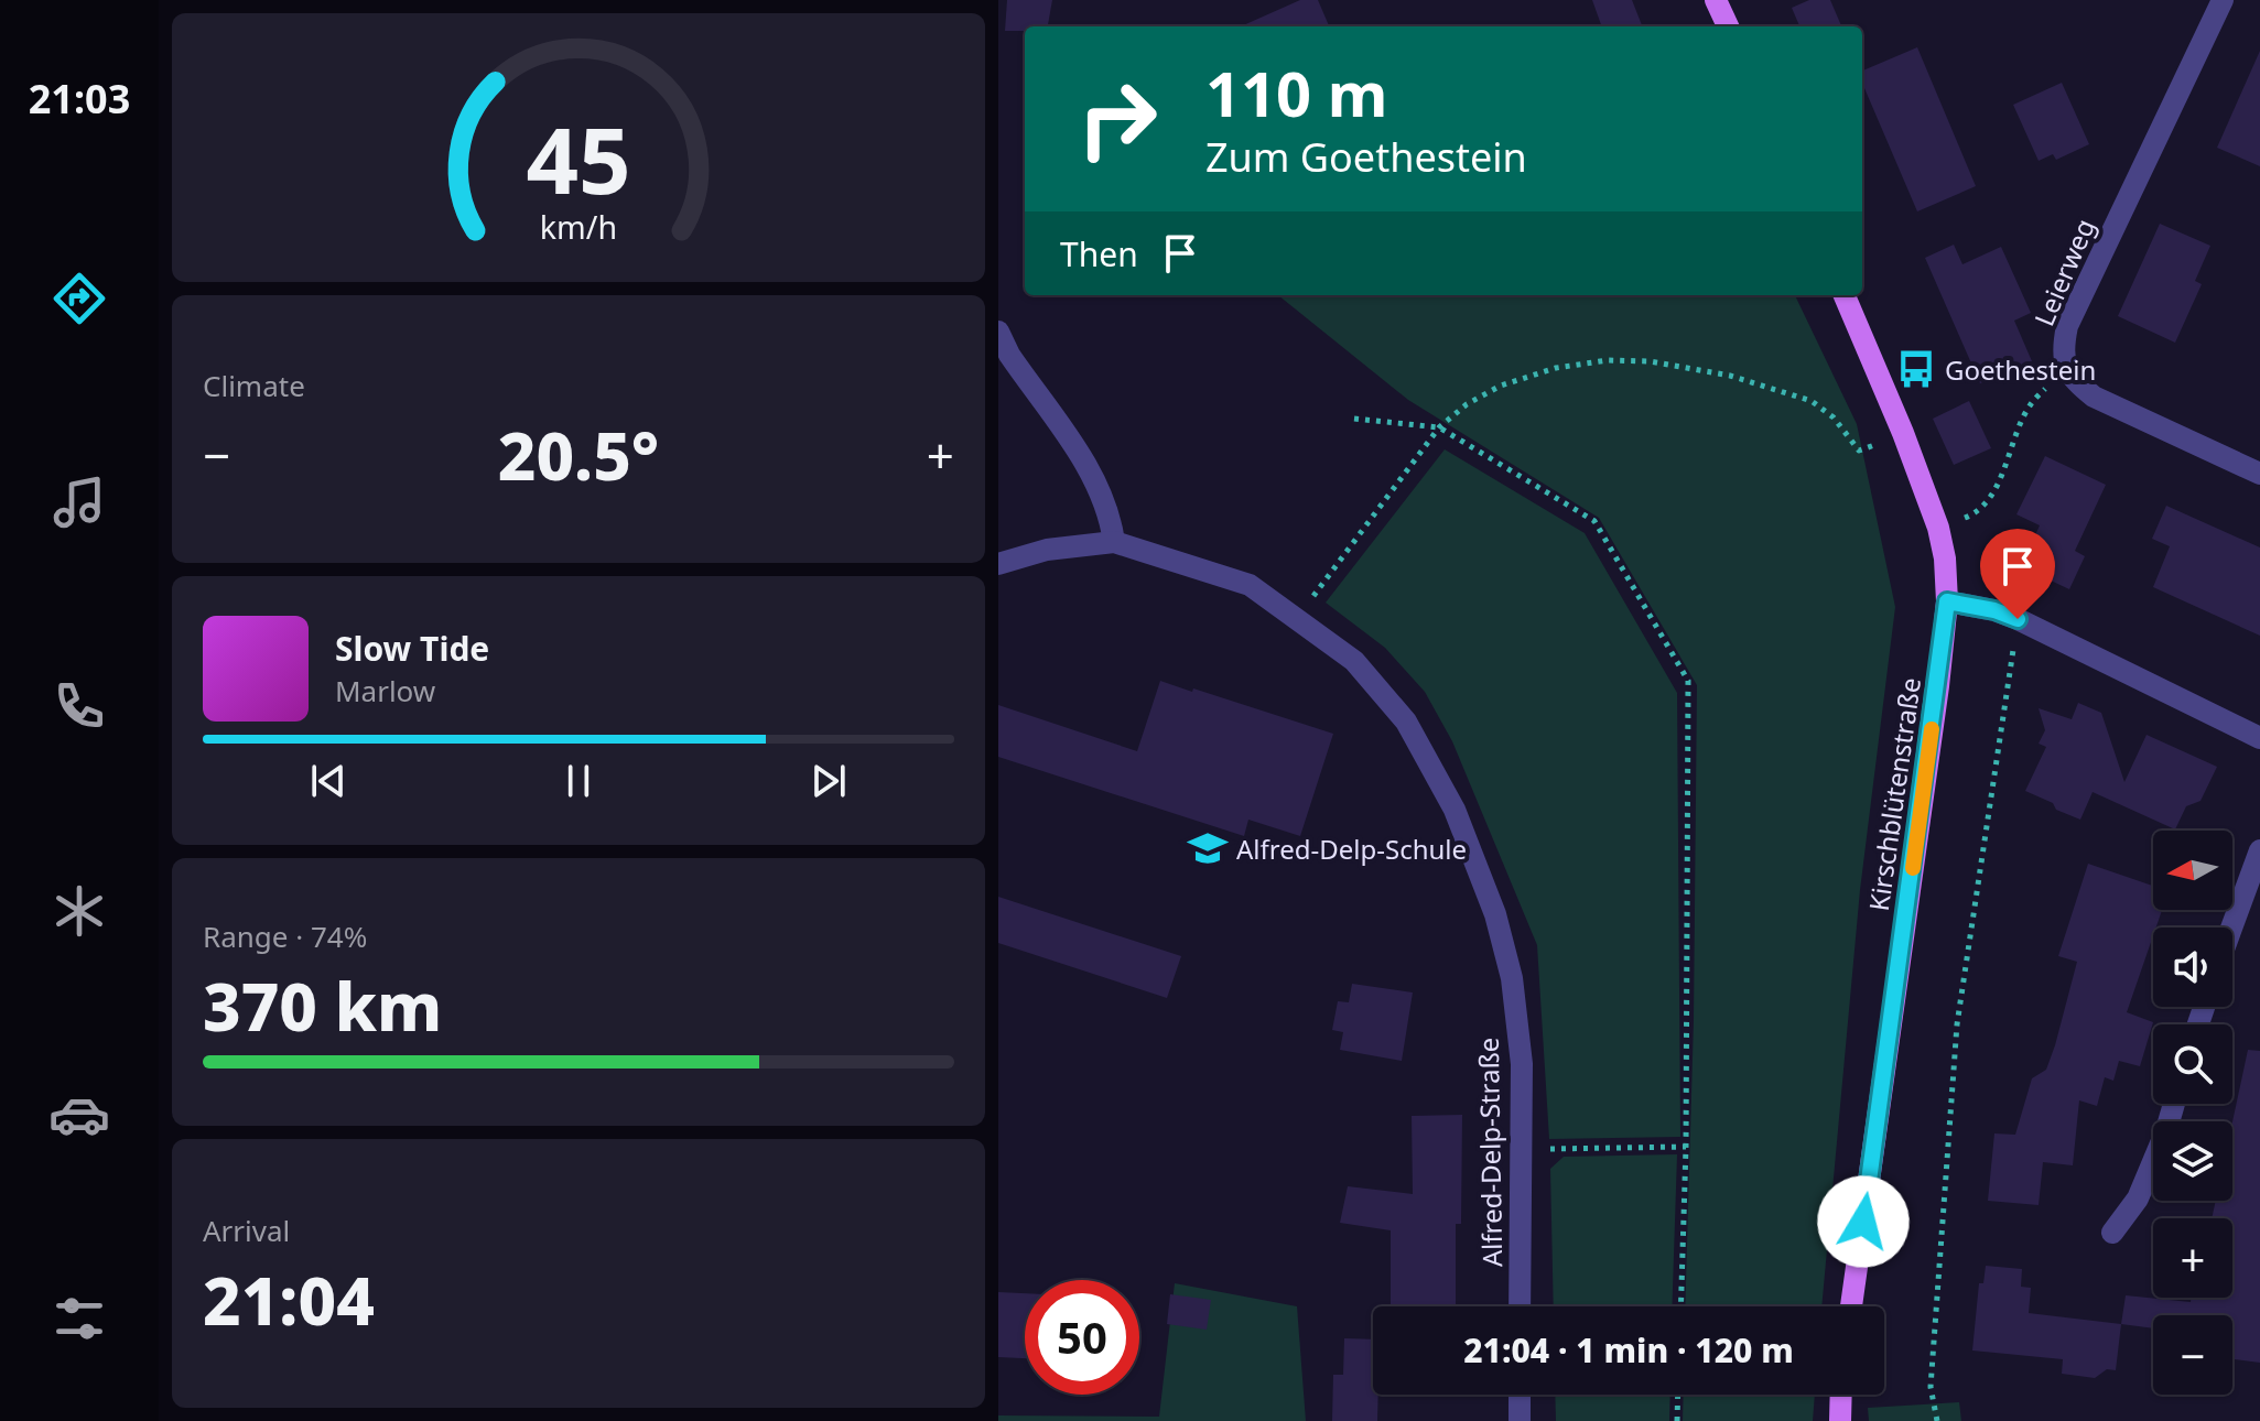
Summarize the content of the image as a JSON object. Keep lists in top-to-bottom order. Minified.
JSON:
{"streets":{"main road":["Kirschblütenstraße"],"street":["Leierweg","Alfred-Delp-Straße"]},"places":{"bus stop":["Goethestein"],"school or university":["Alfred-Delp-Schule"]},"north":"left","page":{"tabs":"21:03","turn":["110 m","Zum Goethestein"],"then":"Then","tile":["Climate",["Range · 74%","370 km"],["Arrival","21:04"]],"heat":["−","20.5°","+"],"song":["Slow Tide","Marlow"],"map_buttons":["+","−"],"limit":"50","trip":"21:04 · 1 min · 120 m","gauge":["45","km/h"]}}
